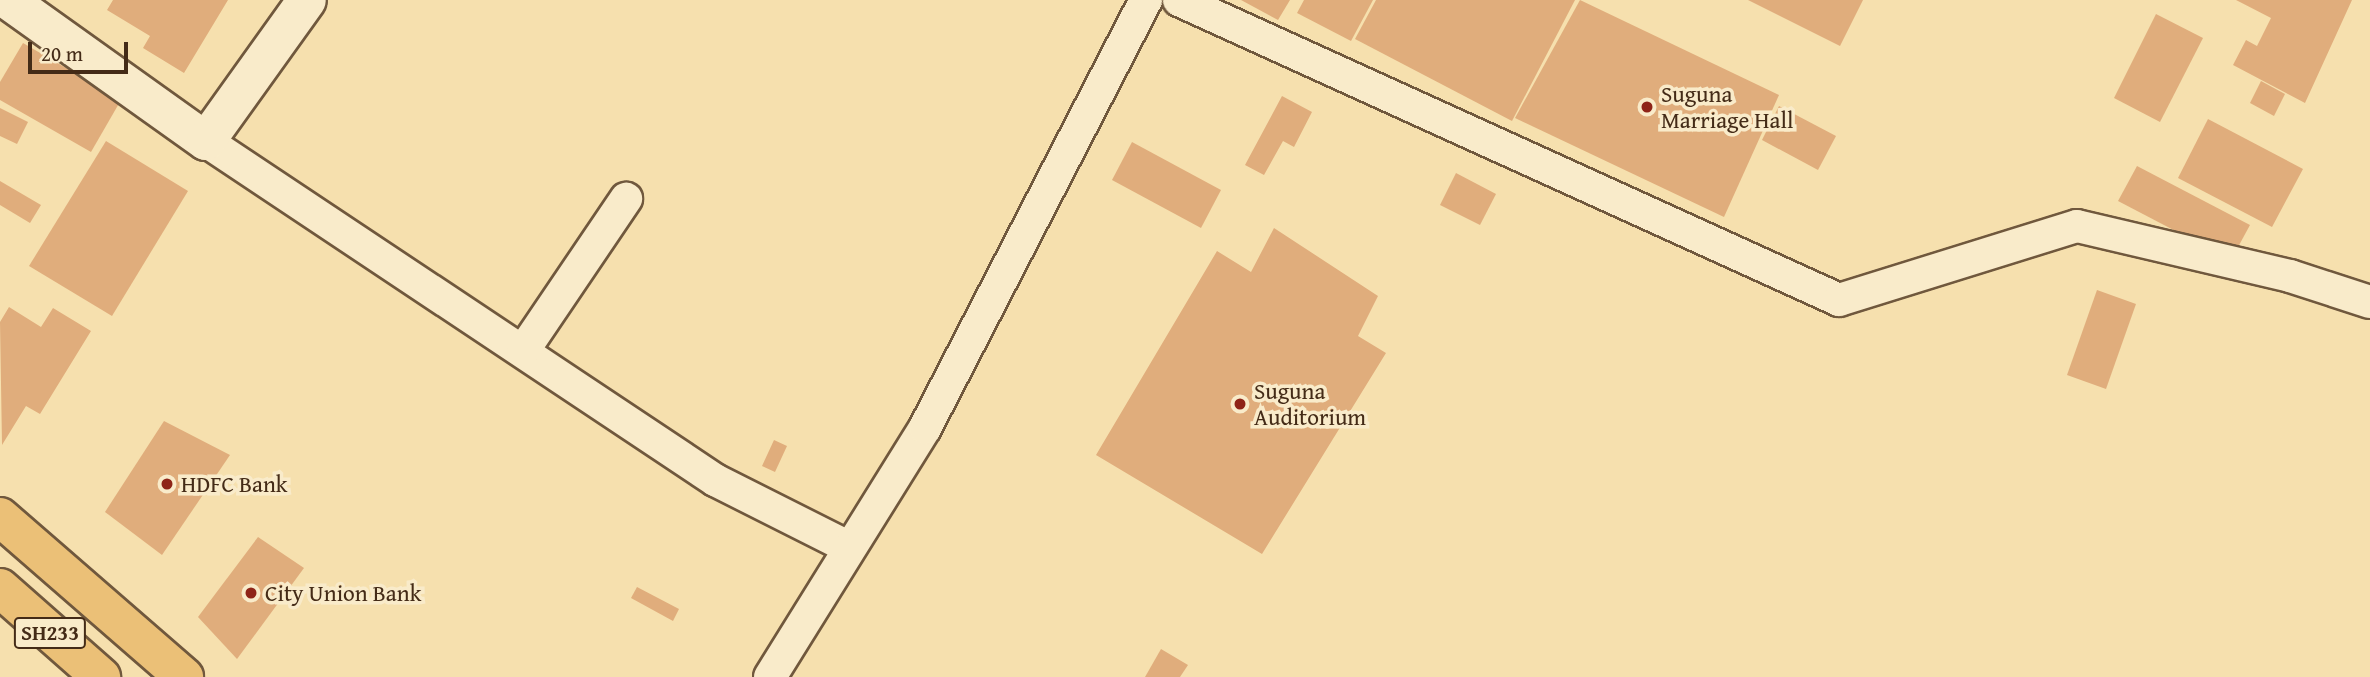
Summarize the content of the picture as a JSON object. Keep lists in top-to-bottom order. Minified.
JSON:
{"streets":{"main road":["SH233"]},"places":["Suguna Marriage Hall","Suguna Auditorium","HDFC Bank","City Union Bank"],"scale_bar":"20 m"}
